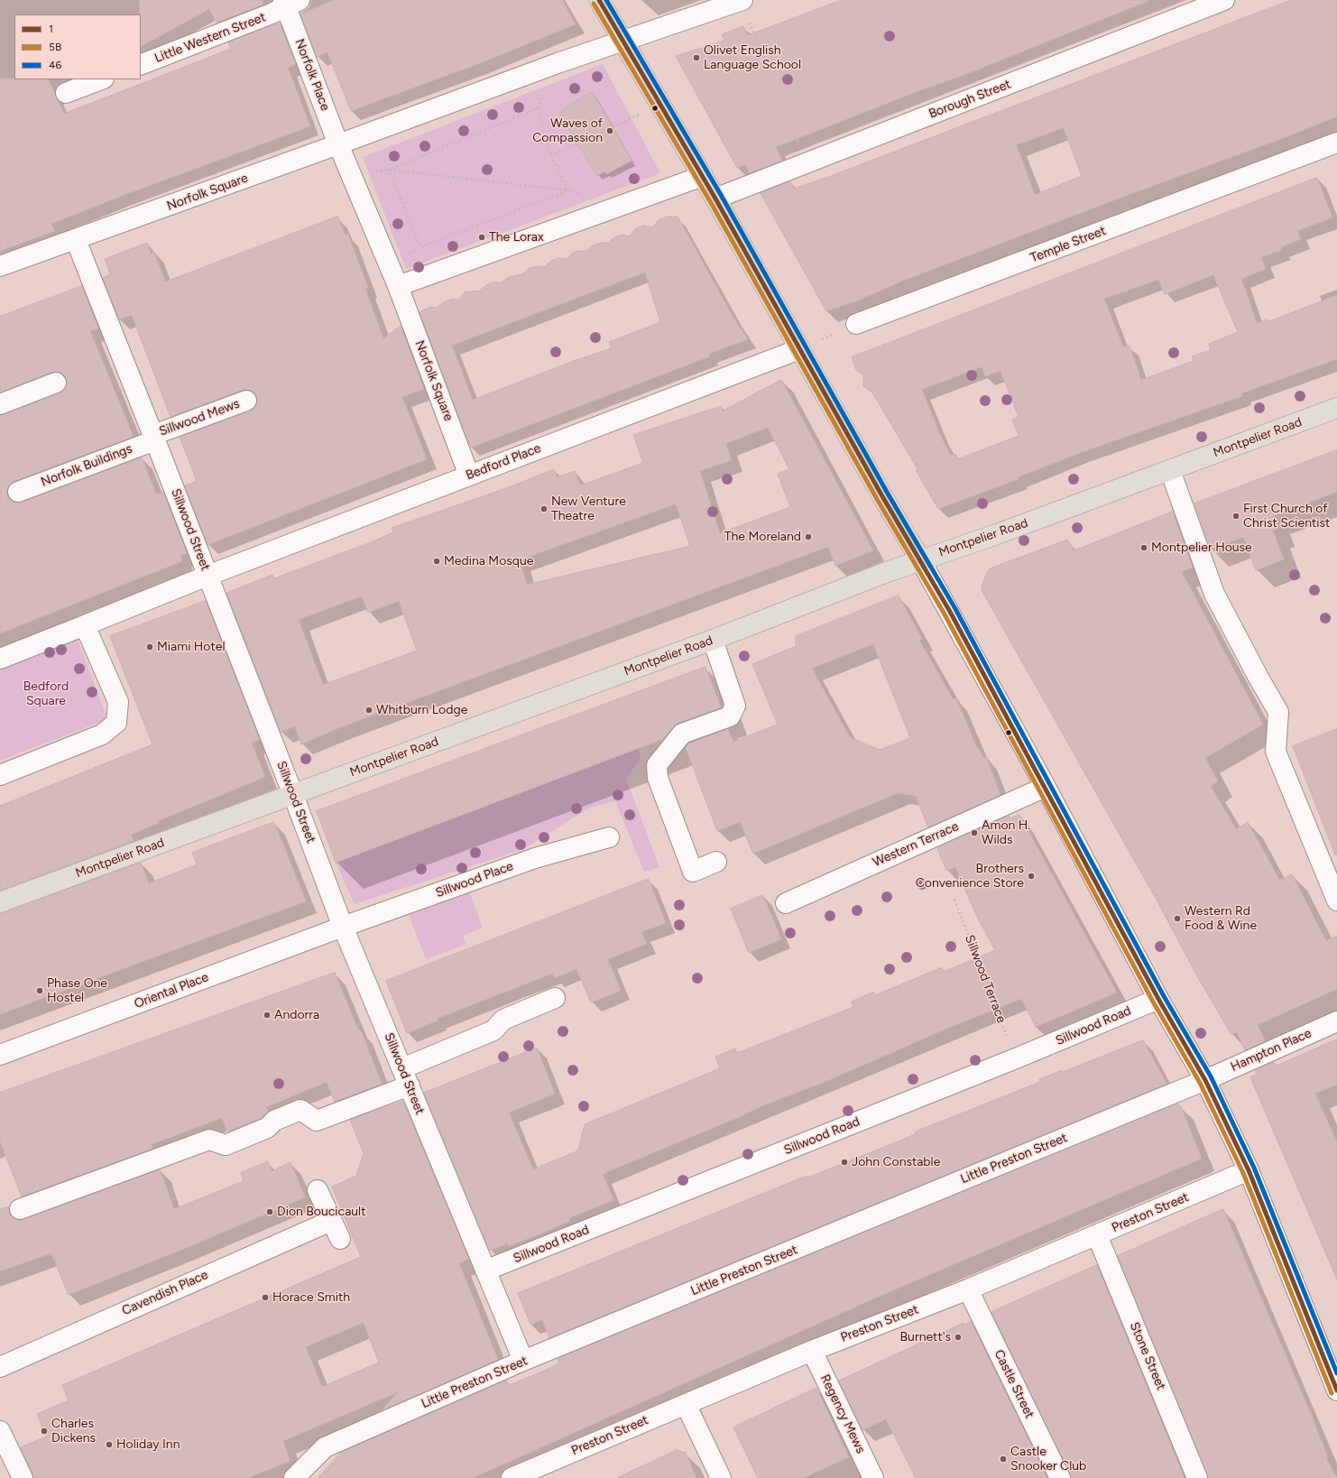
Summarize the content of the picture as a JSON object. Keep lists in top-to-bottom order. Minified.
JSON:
{"streets":{"main road":["Montpelier Road"],"street":["Little Western Street","Norfolk Place","Borough Street","Norfolk Square","Temple Street","Sillwood Mews","Bedford Place","Norfolk Buildings","Sillwood Street","Western Terrace","Sillwood Place","Oriental Place","Sillwood Road","Hampton Place","Little Preston Street","Preston Street","Cavendish Place","Stone Street","Castle Street","Regency Mews"],"path":["Sillwood Terrace"]},"crossings":[["Little Western Street","Norfolk Place"],["Norfolk Place","Norfolk Square"],["Norfolk Square","Bedford Place"],["Norfolk Square","Sillwood Street"],["Sillwood Mews","Norfolk Buildings"],["Sillwood Mews","Sillwood Street"],["Montpelier Road","Sillwood Street"],["Bedford Place","Sillwood Street"],["Norfolk Buildings","Sillwood Street"],["Sillwood Street","Sillwood Place"],["Sillwood Street","Oriental Place"],["Sillwood Street","Sillwood Road"],["Sillwood Street","Little Preston Street"],["Sillwood Place","Oriental Place"],["Sillwood Terrace","Sillwood Road"],["Hampton Place","Little Preston Street"],["Preston Street","Stone Street"],["Preston Street","Castle Street"],["Preston Street","Regency Mews"]],"parks":["Bedford Square"],"places":["Olivet English Language School","Waves of Compassion","The Lorax","New Venture Theatre","First Church of Christ Scientist","The Moreland","Montpelier House","Medina Mosque","Miami Hotel","Whitburn Lodge","Amon H. Wilds","Brothers Convenience Store","Western Rd Food & Wine","Phase One Hostel","Andorra","John Constable","Dion Boucicault","Horace Smith","Burnett's","Charles Dickens","Holiday Inn","Castle Snooker Club"],"lines":["transit line 1","transit line 46","transit line 5B"],"legend":["1","5B","46"]}
